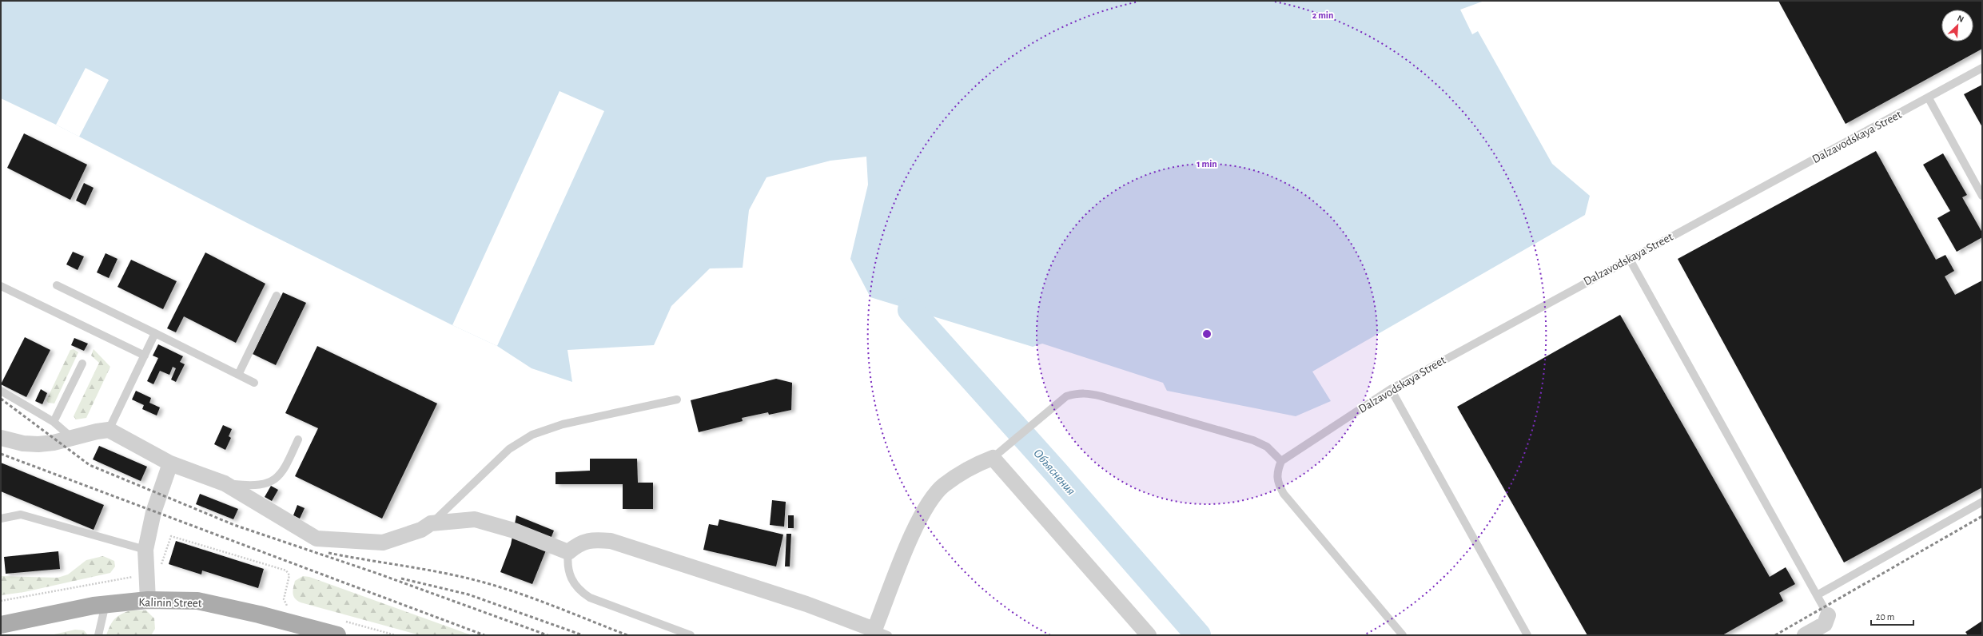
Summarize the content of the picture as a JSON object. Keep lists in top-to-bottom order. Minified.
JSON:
{"streets":{"main road":["Kalinin Street"],"lane":["Dalzavodskaya Street"]},"water":["Объяснения"],"scale_bar":"20 m","north":"top right","rings":["2 min","1 min"]}
